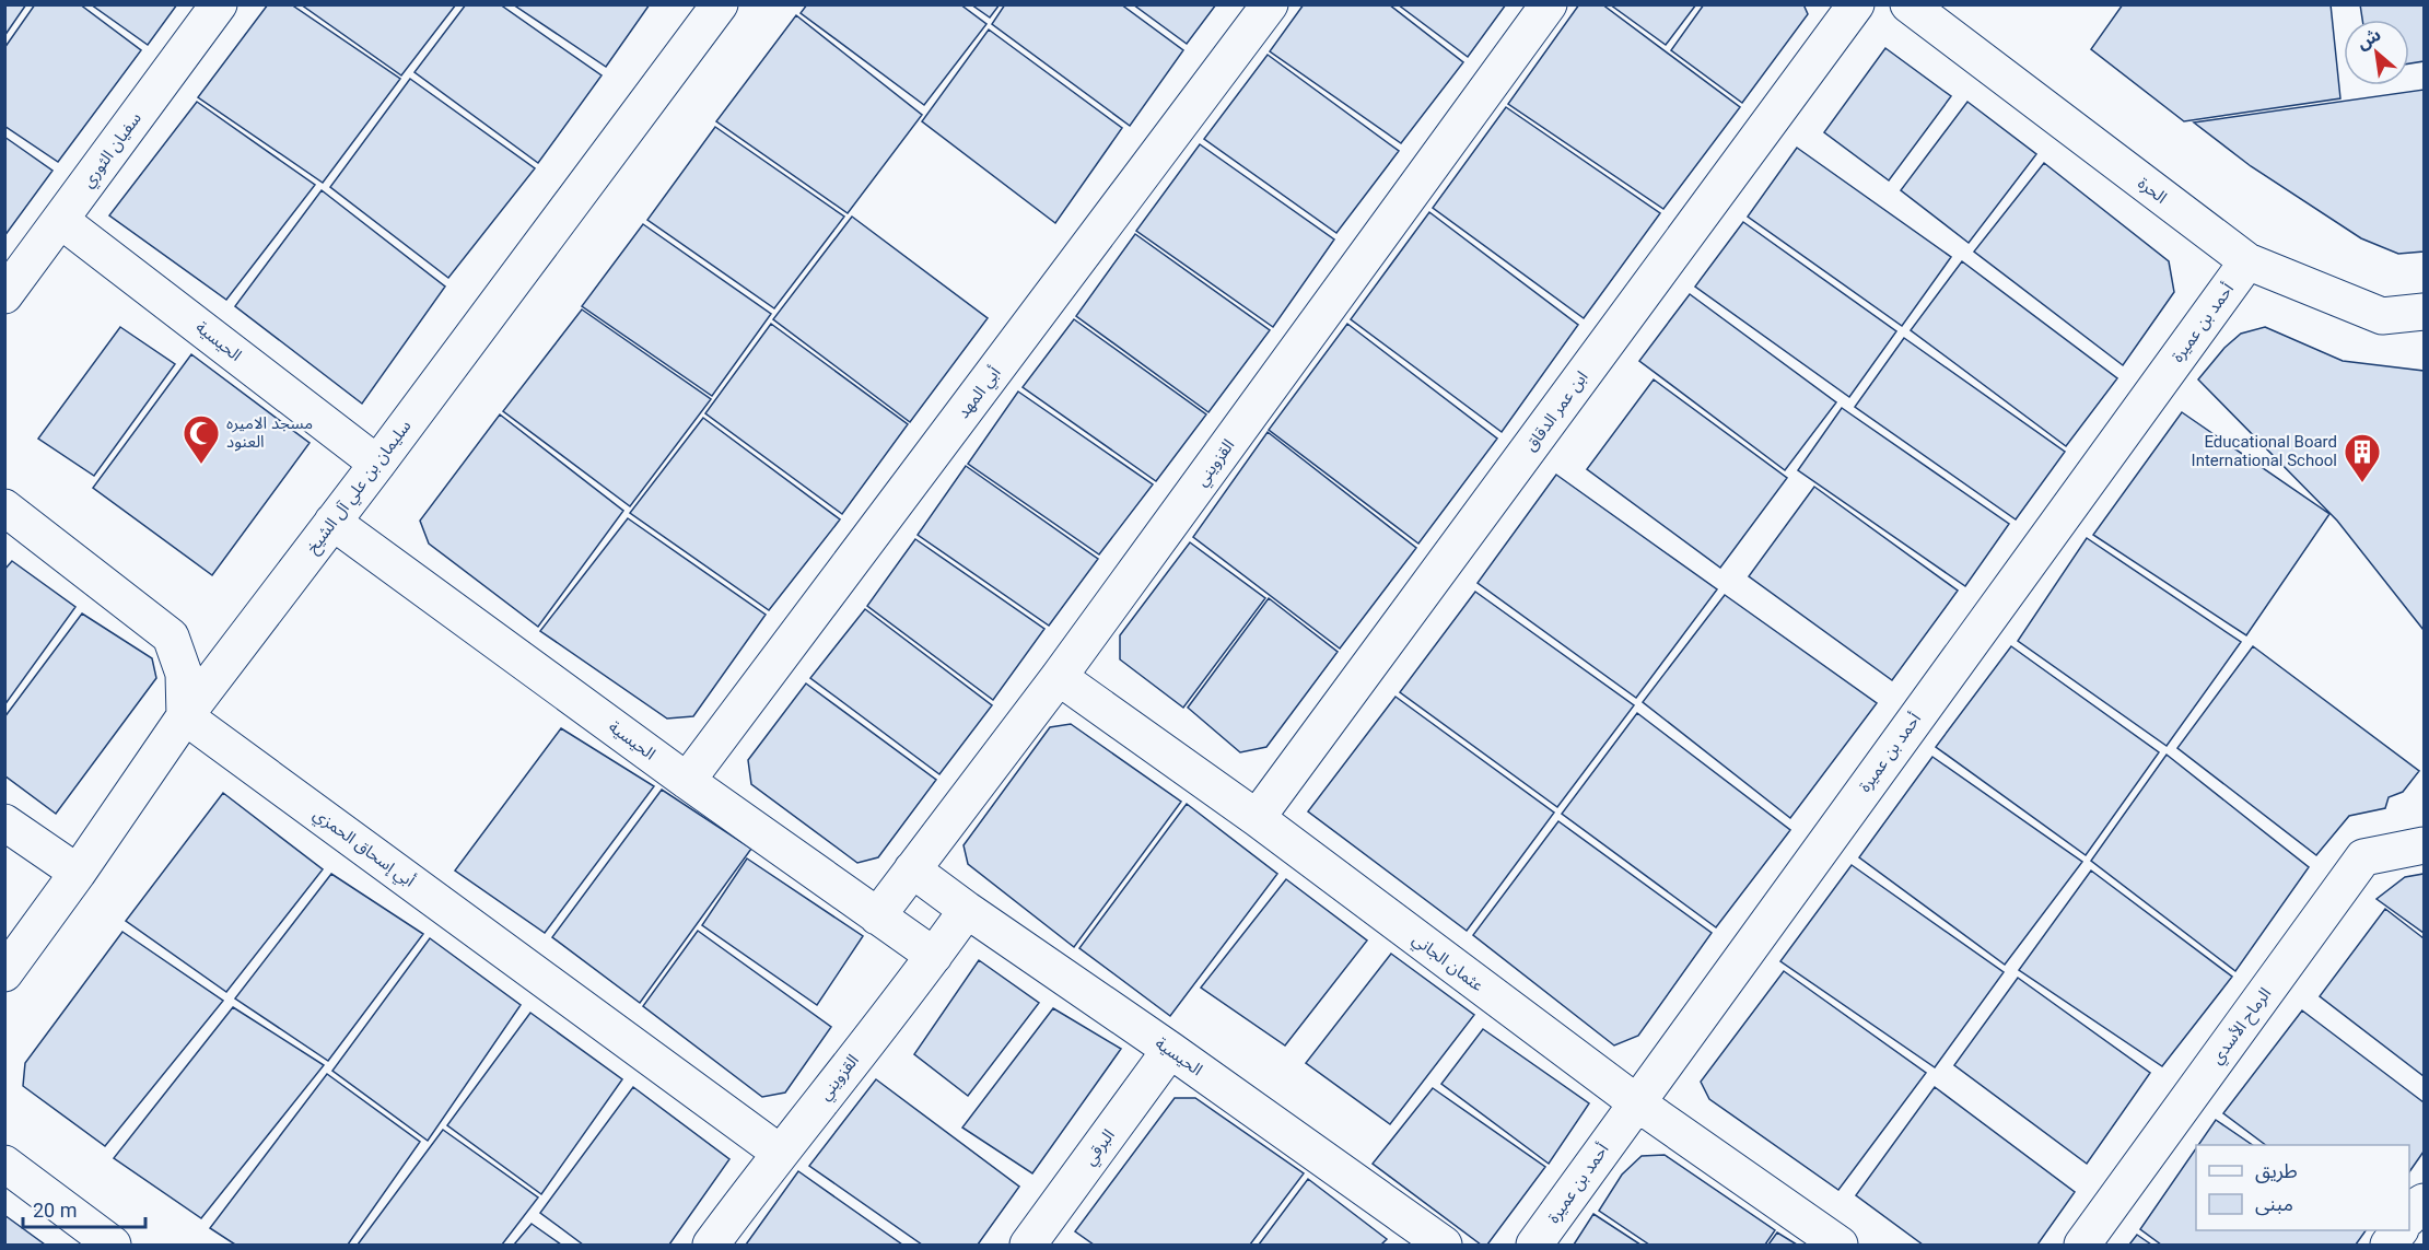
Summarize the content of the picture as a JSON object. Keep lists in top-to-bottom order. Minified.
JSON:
{"streets":{"street":["سفيان الثوري","الحرة","أحمد بن عميرة","الحيسية","أبي المهد","ابن عمر الدقاق","القزويني","سليمان بن علي آل الشيخ","أبي إسحاق الحمزي","عثمان الجاني","الرماح الأسدي","البرقي"]},"crossings":[["سفيان الثوري","الحيسية"],["الحرة","أحمد بن عميرة"],["أحمد بن عميرة","عثمان الجاني"],["الحيسية","أبي المهد"],["الحيسية","القزويني"],["الحيسية","سليمان بن علي آل الشيخ"],["الحيسية","البرقي"],["ابن عمر الدقاق","عثمان الجاني"],["القزويني","أبي إسحاق الحمزي"],["القزويني","عثمان الجاني"],["سليمان بن علي آل الشيخ","أبي إسحاق الحمزي"]],"places":{"mosque":["مسجد الاميره العنود"],"building":["Educational Board International School"]},"legend":["طريق","مبنى"],"scale_bar":"20 m","north":"top left"}
